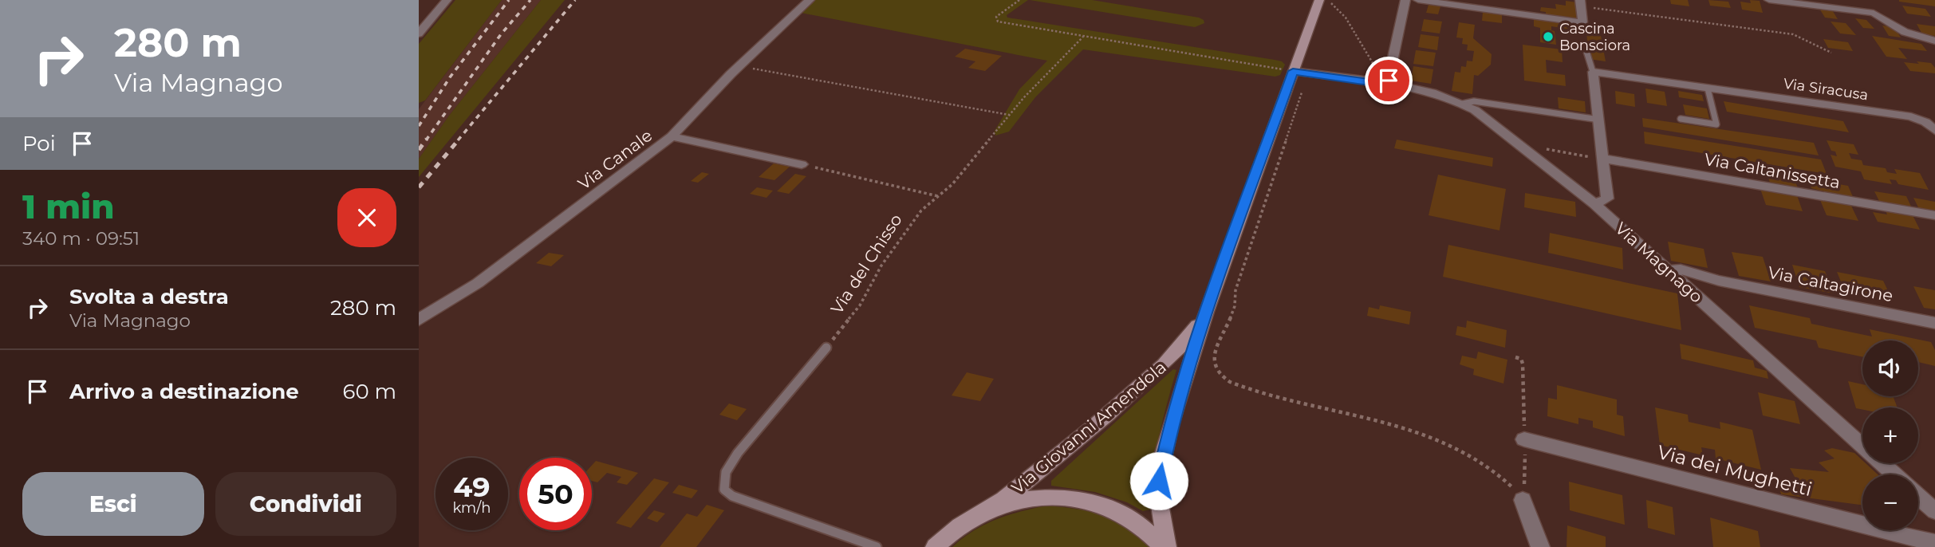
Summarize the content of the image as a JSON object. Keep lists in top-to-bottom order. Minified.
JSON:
{"streets":{"main road":["Via Giovanni Amendola"],"street":["Via Siracusa","Via Canale","Via Caltanissetta","Via Magnago","Via Caltagirone","Via dei Mughetti"],"path":["Via del Chisso"]},"crossings":[["Via Magnago","Via Caltagirone"],["Via Magnago","Via Giovanni Amendola"]],"places":["Cascina Bonsciora"],"page":{"turn":["280 m","Via Magnago"],"then":"Poi","heading":["1 min","340 m · 09:51"],"list":[{"name":"Svolta a destra","note":"Via Magnago","value":"280 m"},{"name":"Arrivo a destinazione","value":"60 m"}],"map_buttons":["+","−"],"speed":"49 km/h","limit":"50","buttons":["Esci","Condividi"]}}
